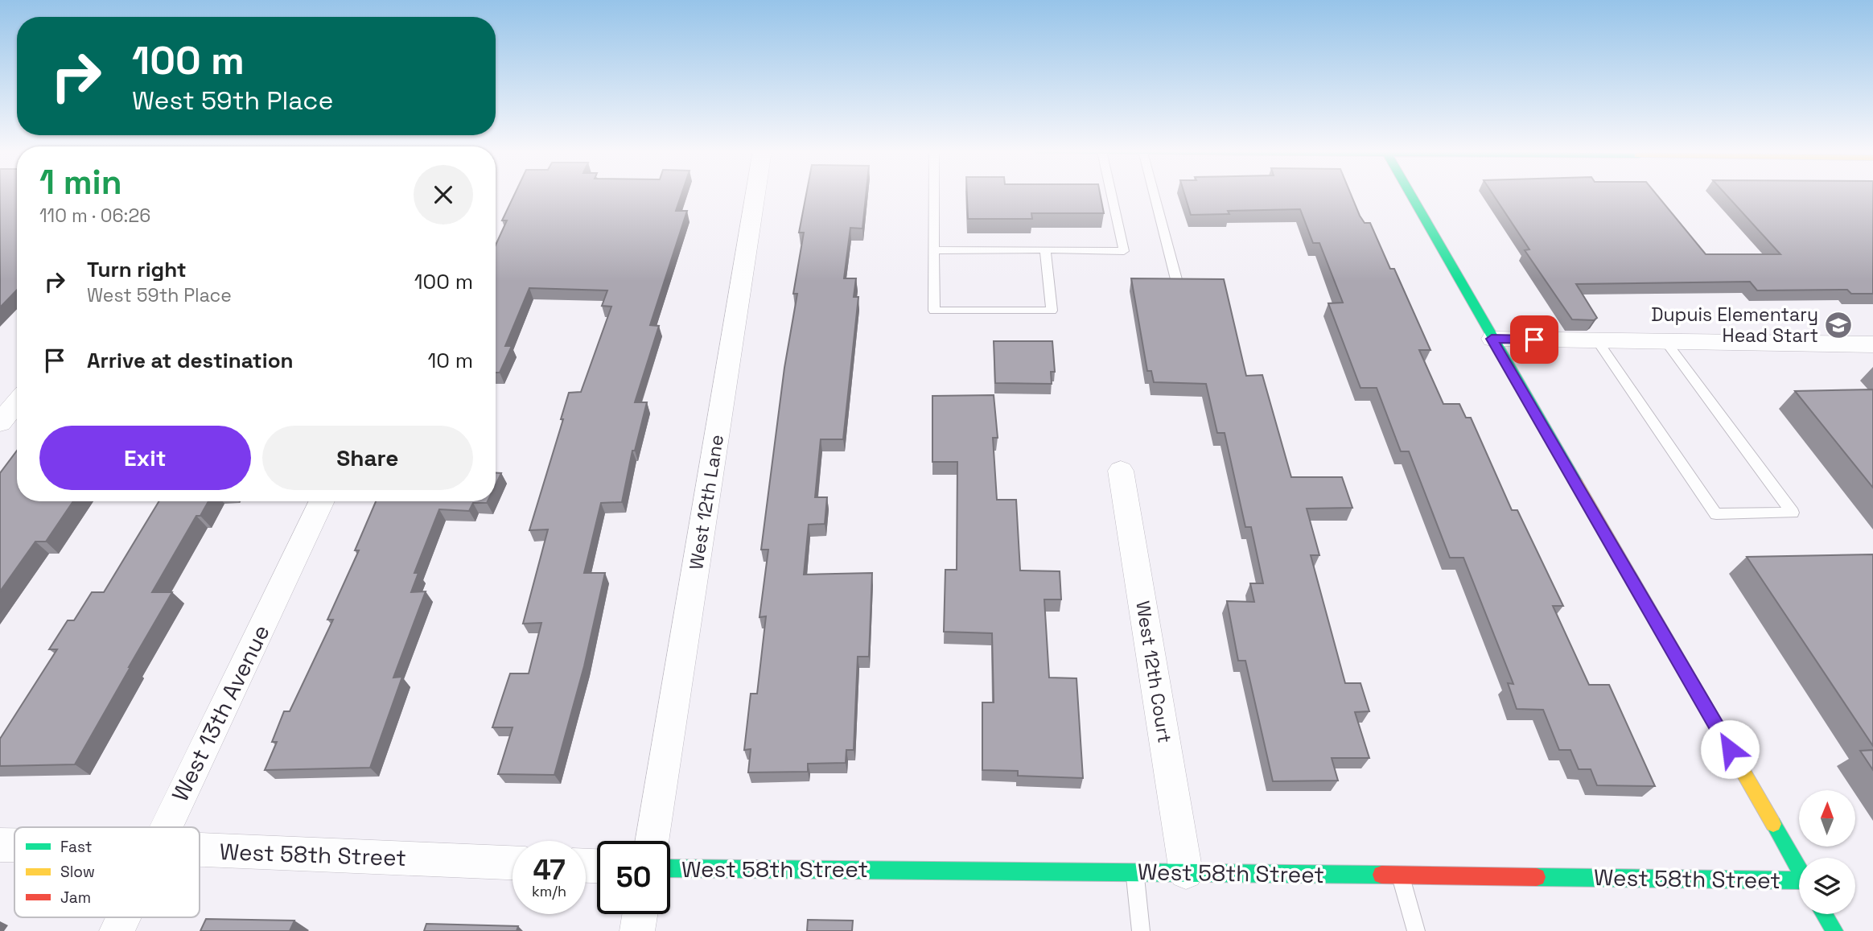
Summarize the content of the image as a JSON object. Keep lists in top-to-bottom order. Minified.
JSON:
{"streets":{"street":["West 12th Lane","West 12th Court","West 13th Avenue","West 58th Street"]},"crossings":[["West 12th Court","West 58th Street"]],"places":{"school or university":["Dupuis Elementary Head Start"]},"legend":["Fast","Slow","Jam"],"north":"top","page":{"turn":["100 m","West 59th Place"],"heading":["1 min","110 m · 06:26"],"list":[{"name":"Turn right","note":"West 59th Place","value":"100 m"},{"name":"Arrive at destination","value":"10 m"}],"buttons":["Exit","Share"],"speed":"47 km/h","limit":"50"}}
